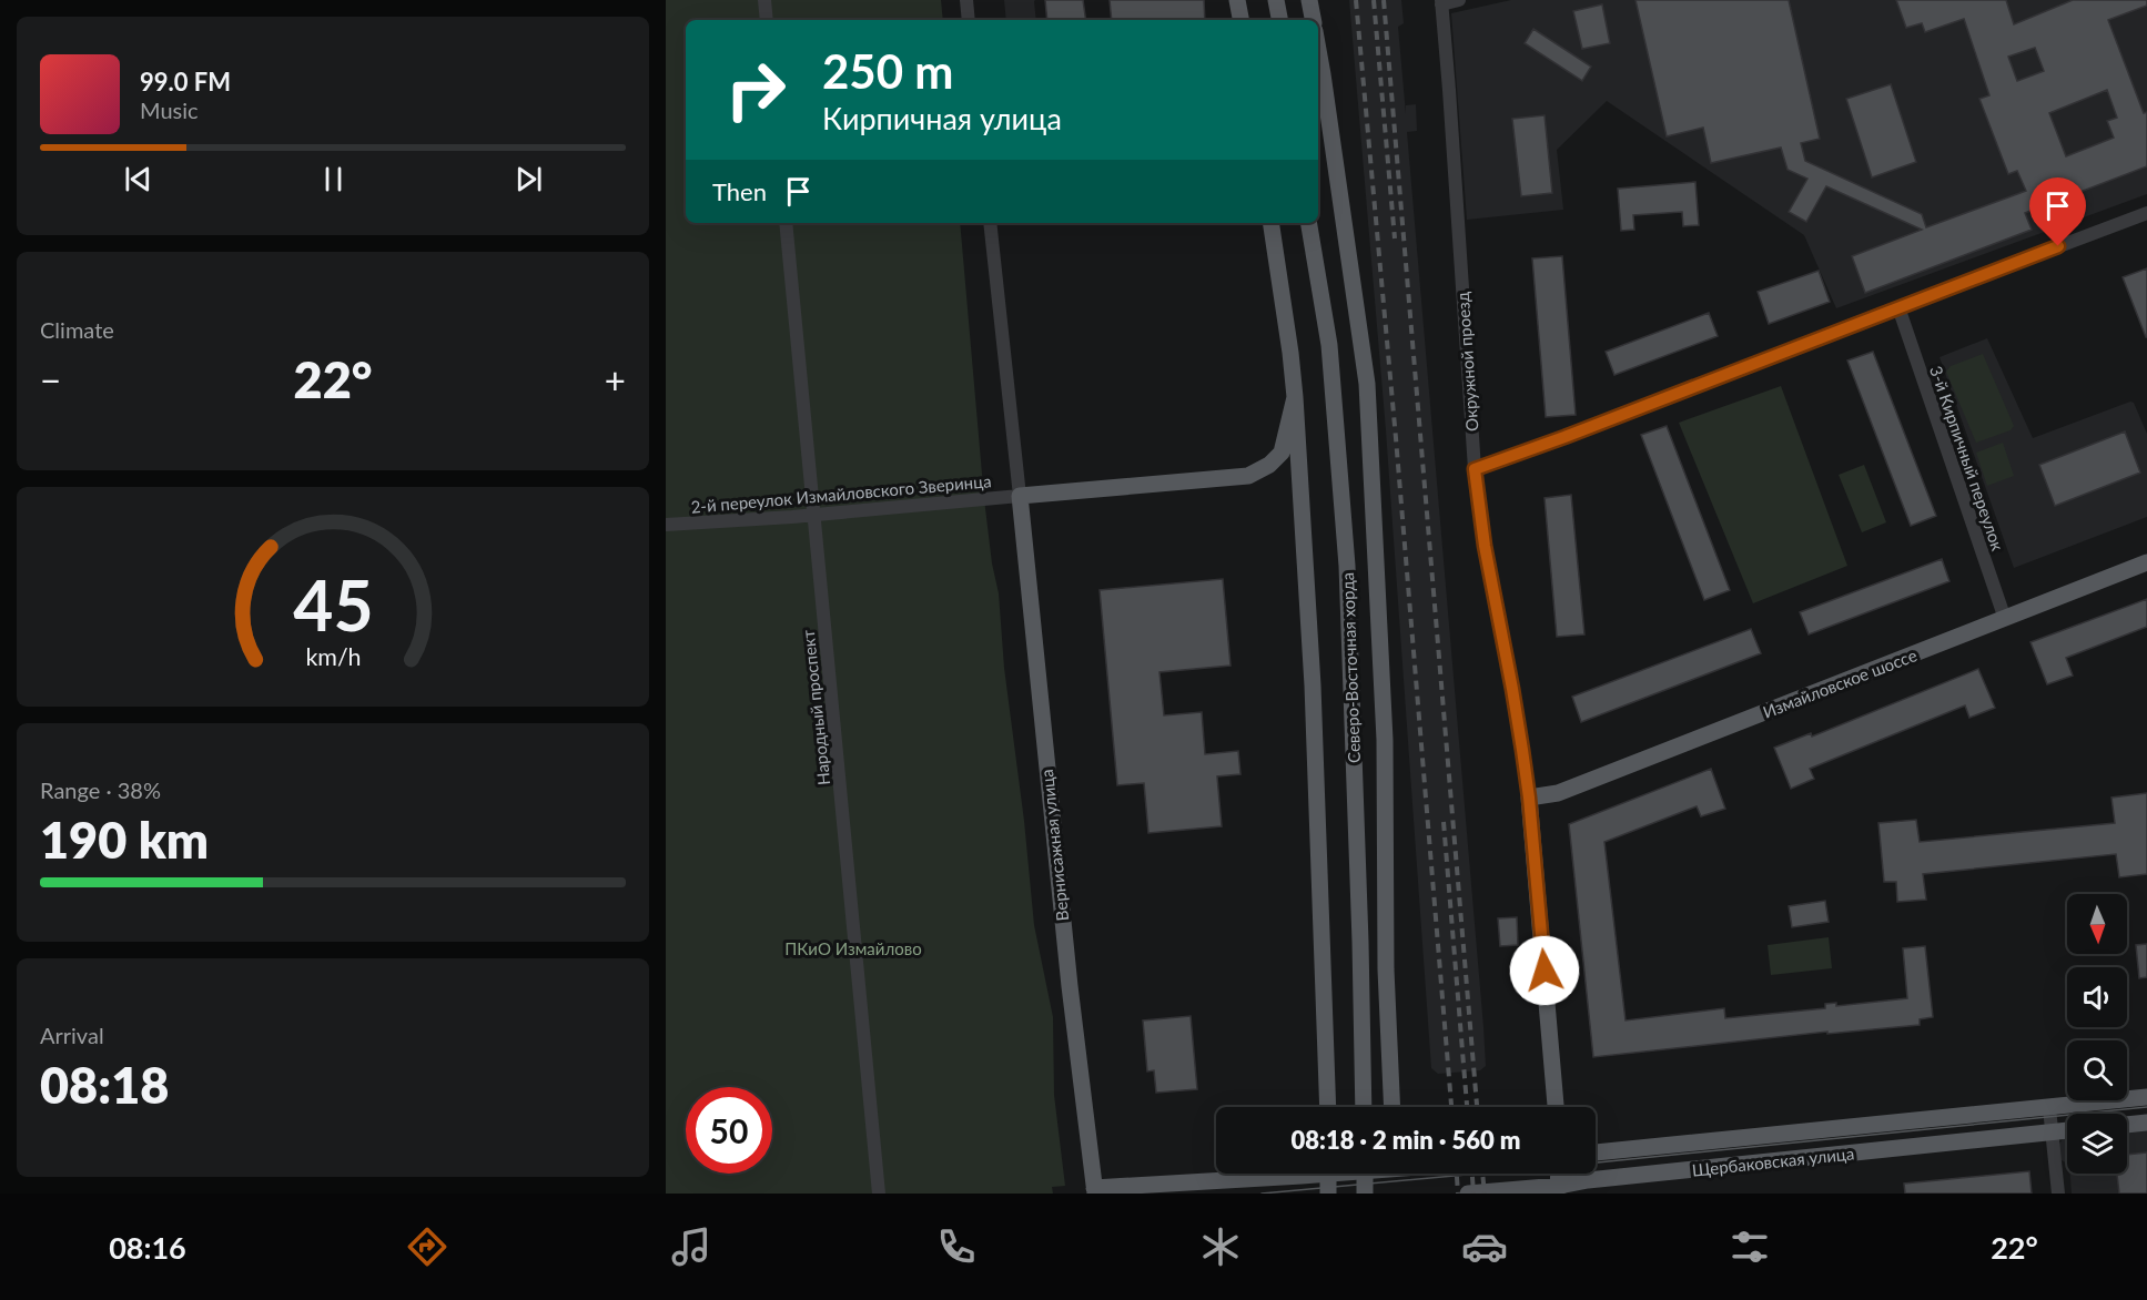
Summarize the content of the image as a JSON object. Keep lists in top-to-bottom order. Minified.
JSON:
{"streets":{"main road":["Окружной проезд","Северо-Восточная хорда","Измайловское шоссе","Вернисажная улица","Щербаковская улица"],"street":["3-й Кирпичный переулок","2-й переулок Измайловского Зверинца","Народный проспект"]},"crossings":[["Окружной проезд","Измайловское шоссе"],["3-й Кирпичный переулок","Измайловское шоссе"],["2-й переулок Измайловского Зверинца","Народный проспект"],["2-й переулок Измайловского Зверинца","Вернисажная улица"]],"parks":["ПКиО Измайлово"],"north":"bottom","page":{"turn":["250 m","Кирпичная улица"],"song":["99.0 FM","Music"],"then":"Then","tile":["Climate",["Range · 38%","190 km"],["Arrival","08:18"]],"heat":["−","22°","+"],"limit":"50","trip":"08:18 · 2 min · 560 m","tabs":["08:16","22°"],"gauge":["45","km/h"]}}
